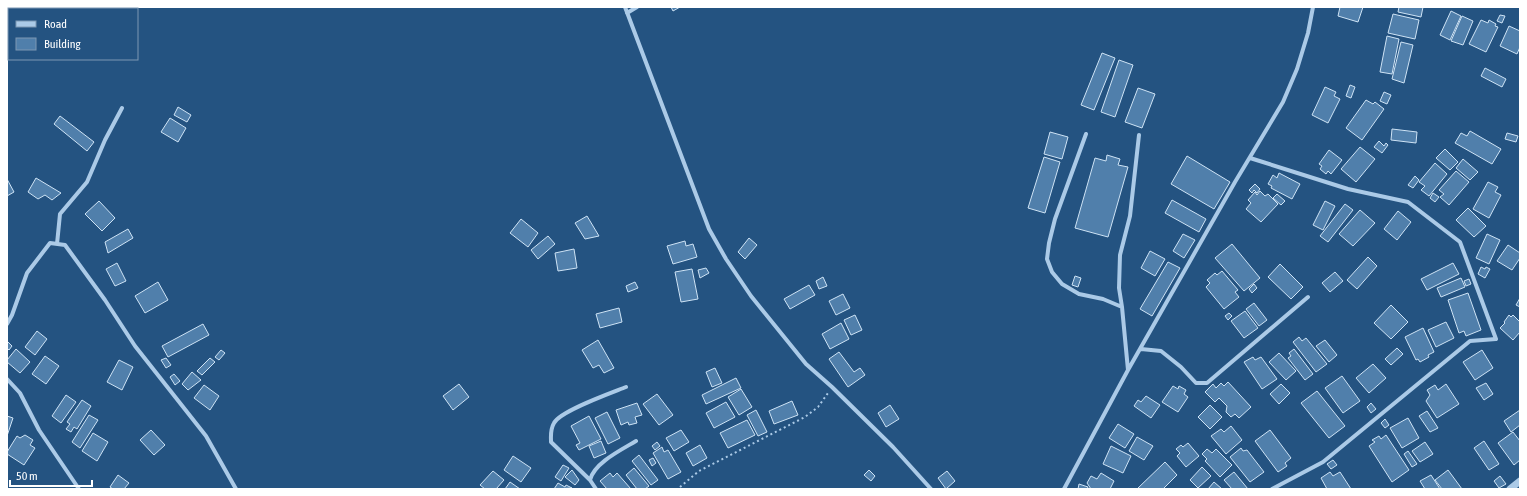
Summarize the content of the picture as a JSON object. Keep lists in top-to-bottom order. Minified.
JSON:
{"legend":["Road","Building"],"scale_bar":"50 m"}
